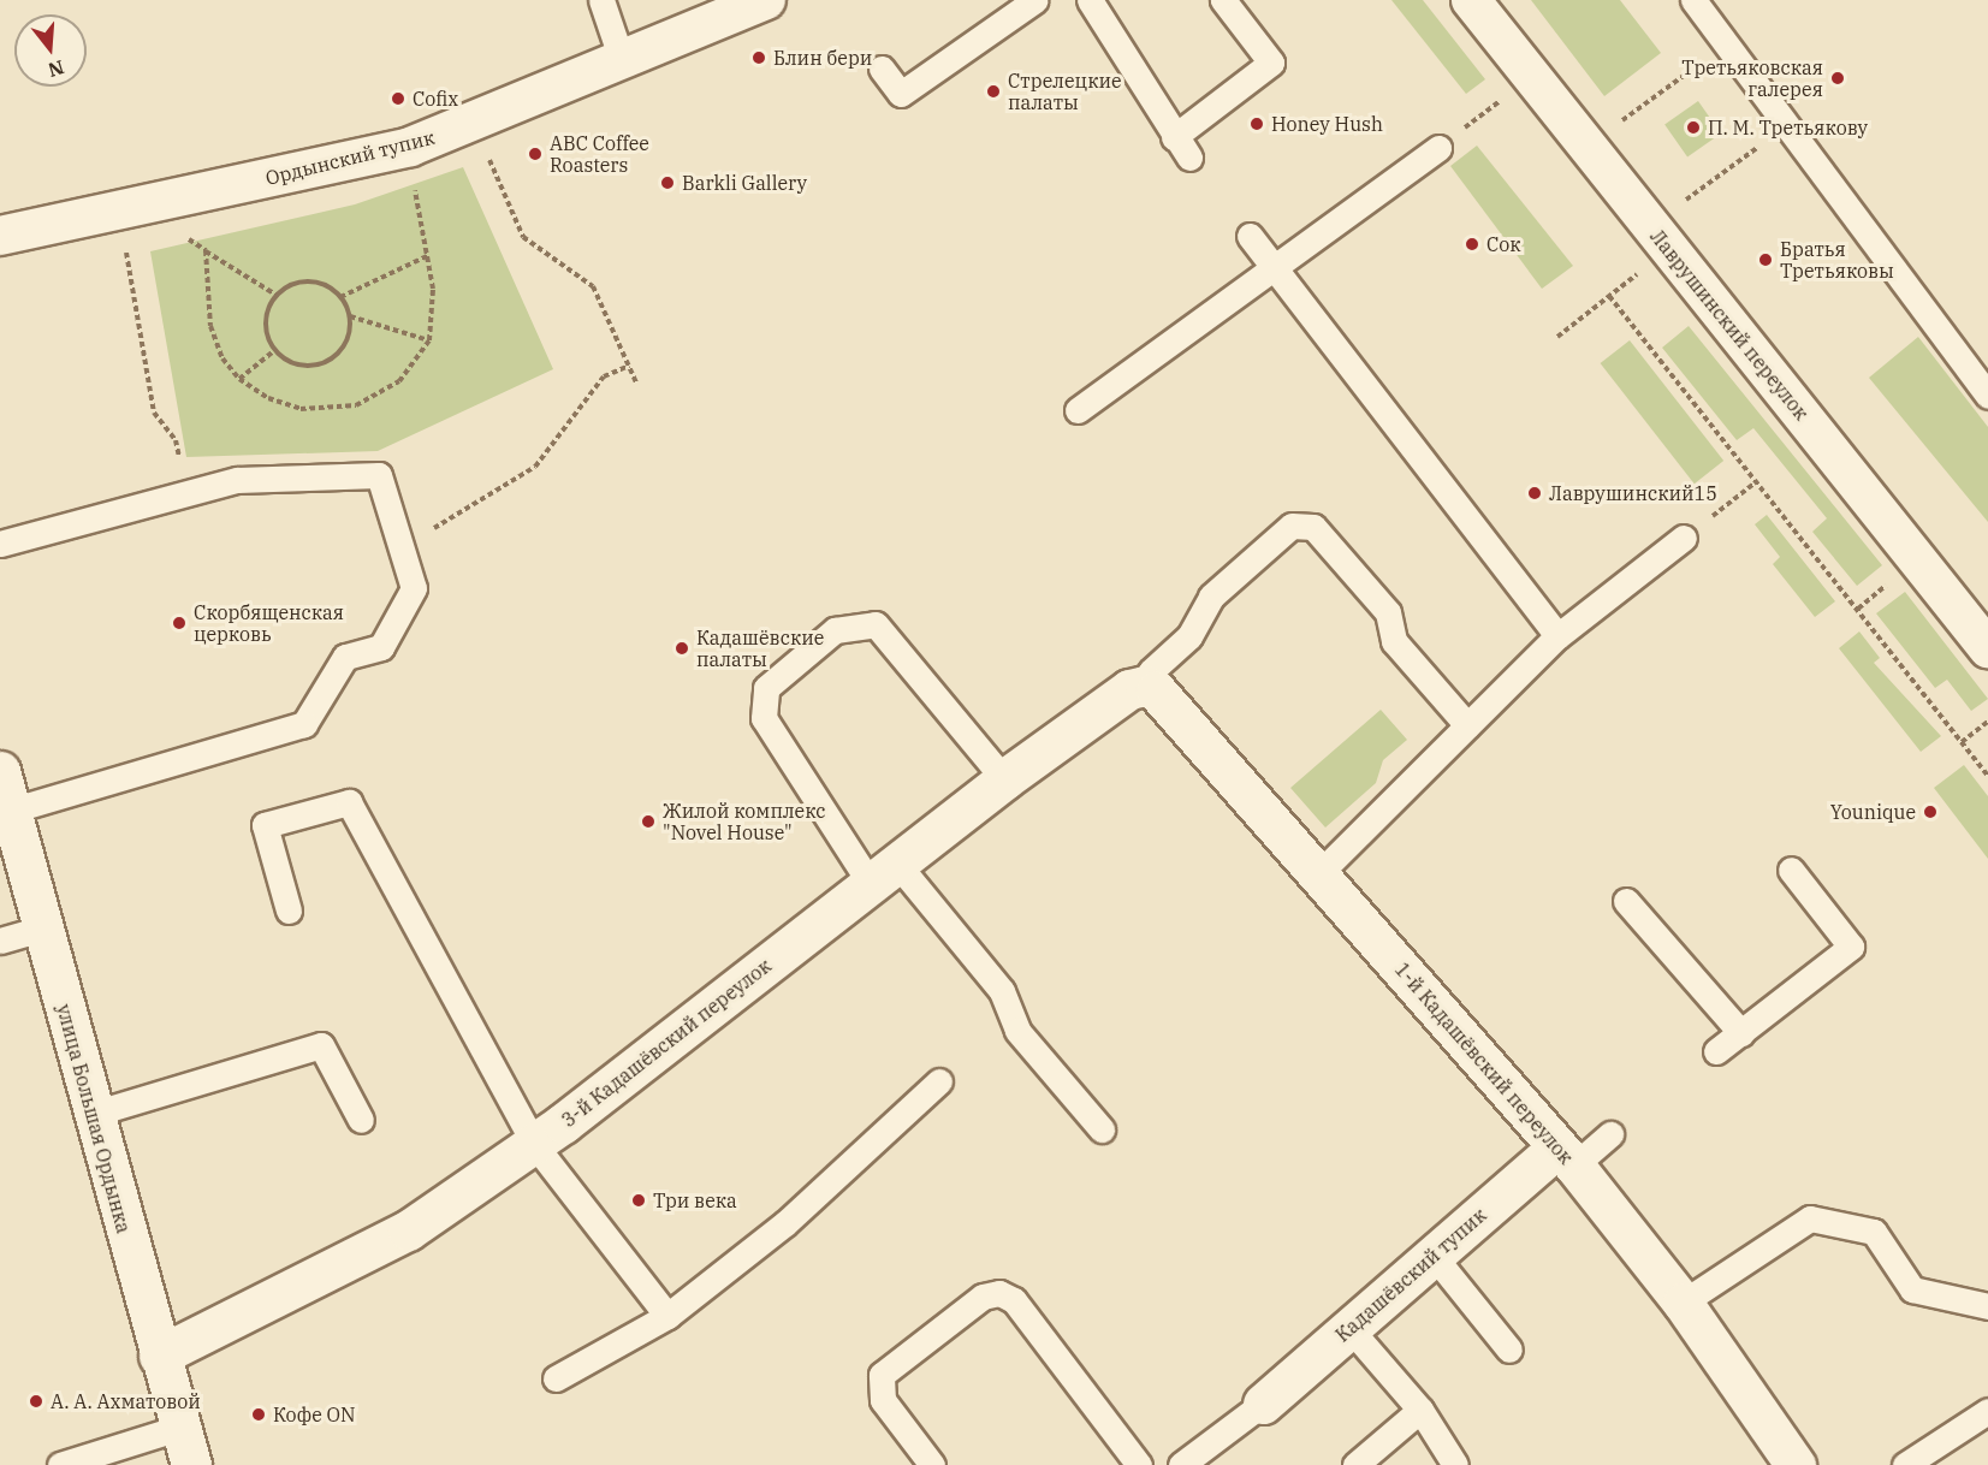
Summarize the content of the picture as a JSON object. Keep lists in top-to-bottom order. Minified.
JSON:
{"streets":{"street":["Ордынский тупик","Лаврушинский переулок","3-й Кадашёвский переулок","1-й Кадашёвский переулок","улица Большая Ордынка","Кадашёвский тупик"]},"crossings":[["3-й Кадашёвский переулок","1-й Кадашёвский переулок"],["3-й Кадашёвский переулок","улица Большая Ордынка"],["1-й Кадашёвский переулок","Кадашёвский тупик"]],"places":["Блин бери","Третьяковская галерея","Стрелецкие палаты","Cofix","Honey Hush","П. М. Третьякову","ABC Coffee Roasters","Barkli Gallery","Сок","Братья Третьяковы","Лаврушинский15","Скорбященская церковь","Кадашёвские палаты","Younique","Жилой комплекс \"Novel House\"","Три века","А. А. Ахматовой","Кофе ON"],"north":"bottom"}
